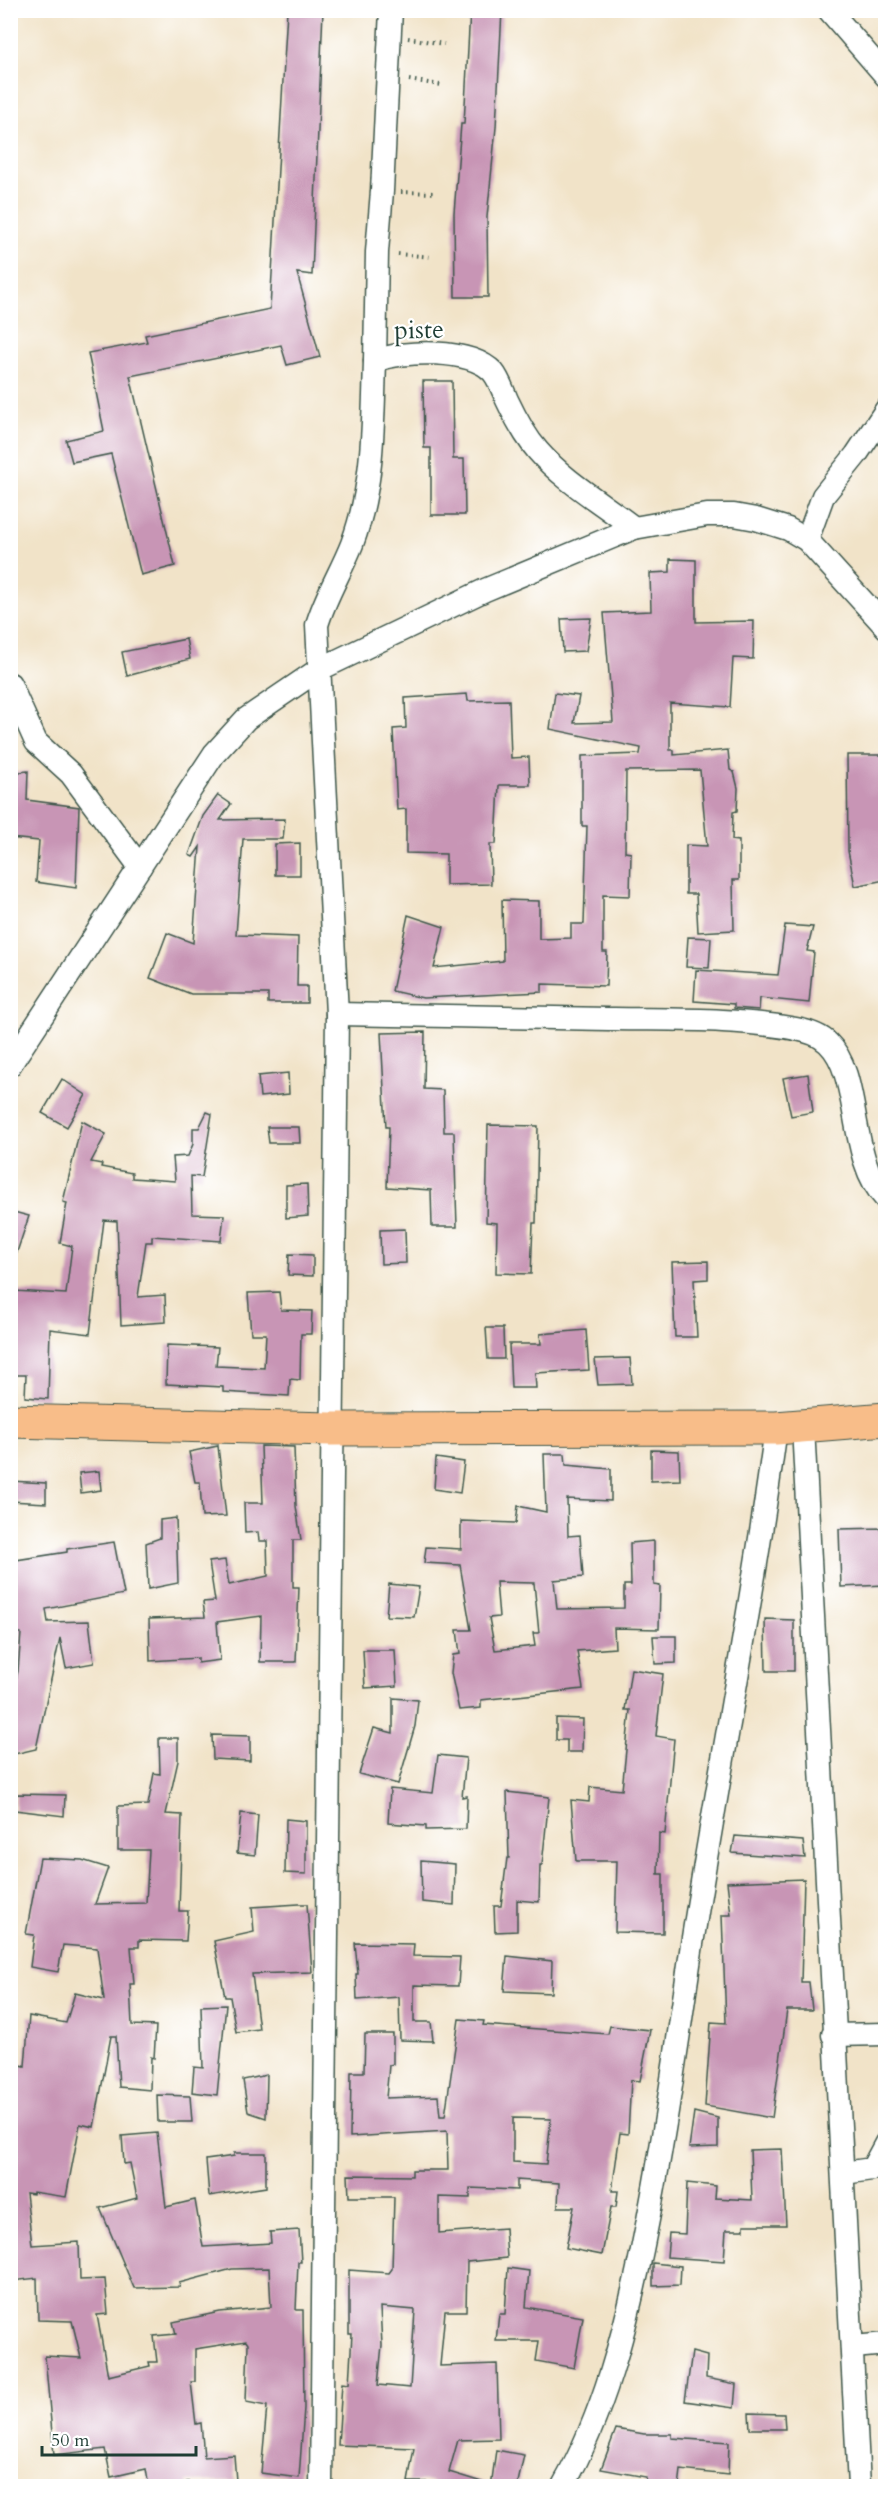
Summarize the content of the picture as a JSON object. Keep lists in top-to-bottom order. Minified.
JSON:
{"streets":{"street":["piste"]},"scale_bar":"50 m"}
